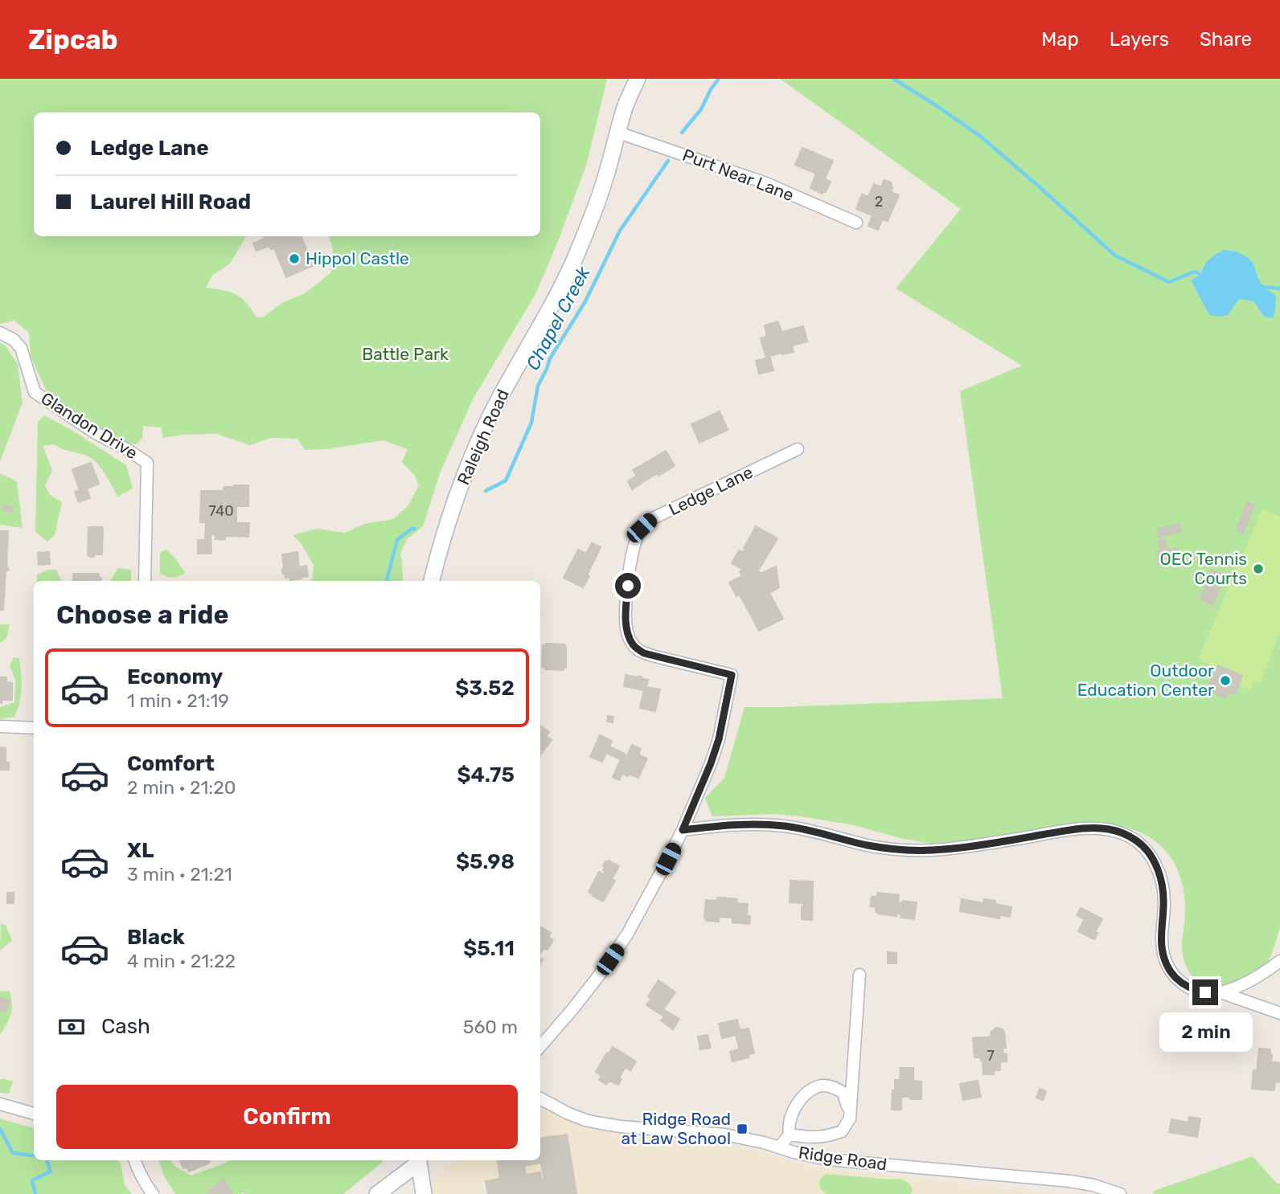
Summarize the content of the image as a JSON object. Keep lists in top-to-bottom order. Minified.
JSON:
{"streets":{"main road":["Raleigh Road"],"street":["Purt Near Lane","Glandon Drive","Ledge Lane","Ridge Road"]},"crossings":[["Purt Near Lane","Raleigh Road"]],"water":["Chapel Creek"],"parks":["Battle Park"],"places":{"other":["Hippol Castle","OEC Tennis Courts","Outdoor Education Center"],"transit":["Ridge Road at Law School"]},"house_numbers":["2","740","7"],"page":{"header":"Zipcab","nav":["Map","Layers","Share"],"banner":["Ledge Lane","Laurel Hill Road"],"heading":"Choose a ride","list":[{"name":"Economy","note":"1 min · 21:19","value":"$3.52"},{"name":"Comfort","note":"2 min · 21:20","value":"$4.75"},{"name":"XL","note":"3 min · 21:21","value":"$5.98"},{"name":"Black","note":"4 min · 21:22","value":"$5.11"}],"pay":["Cash","560 m"],"bubble":"2 min","buttons":"Confirm"}}
